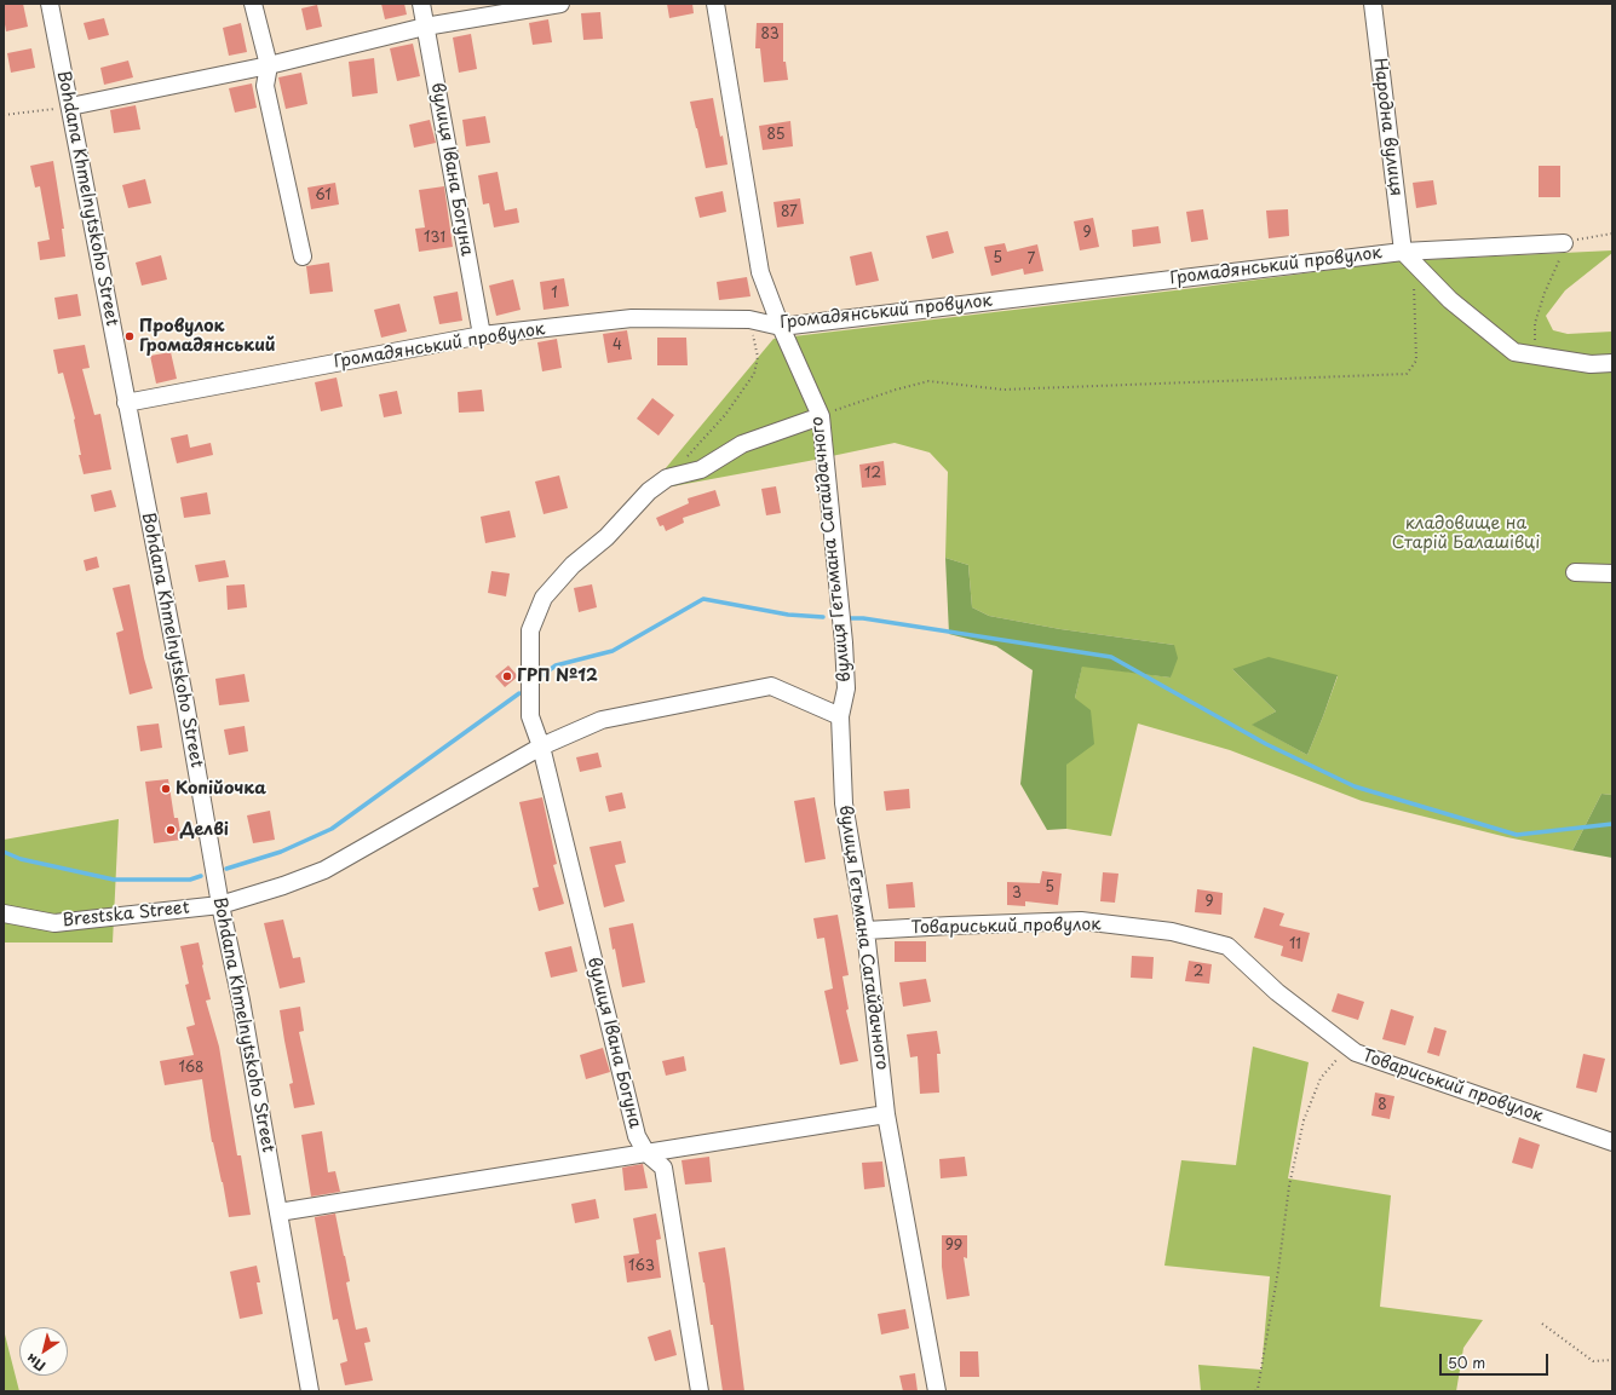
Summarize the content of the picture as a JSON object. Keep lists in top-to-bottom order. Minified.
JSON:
{"streets":{"street":["Народна вулиця","вулиця Івана Богуна","Bohdana Khmelnytskoho Street","Громадянський провулок","вулиця Гетьмана Сагайдачного","Brestska Street","Товариський провулок"]},"crossings":[["Народна вулиця","Громадянський провулок"],["вулиця Івана Богуна","Громадянський провулок"],["вулиця Івана Богуна","Brestska Street"],["Bohdana Khmelnytskoho Street","Громадянський провулок"],["Bohdana Khmelnytskoho Street","Brestska Street"],["Громадянський провулок","вулиця Гетьмана Сагайдачного"],["вулиця Гетьмана Сагайдачного","Brestska Street"],["вулиця Гетьмана Сагайдачного","Товариський провулок"]],"parks":["кладовище на Старій Балашівці"],"places":["Провулок Громадянський","ГРП №12","Копійочка","Делві"],"house_numbers":["83","85","61","87","9","131","5","7","1","4","12","5","3","9","11","2","168","8","99","163"],"scale_bar":"50 m","north":"bottom left"}
